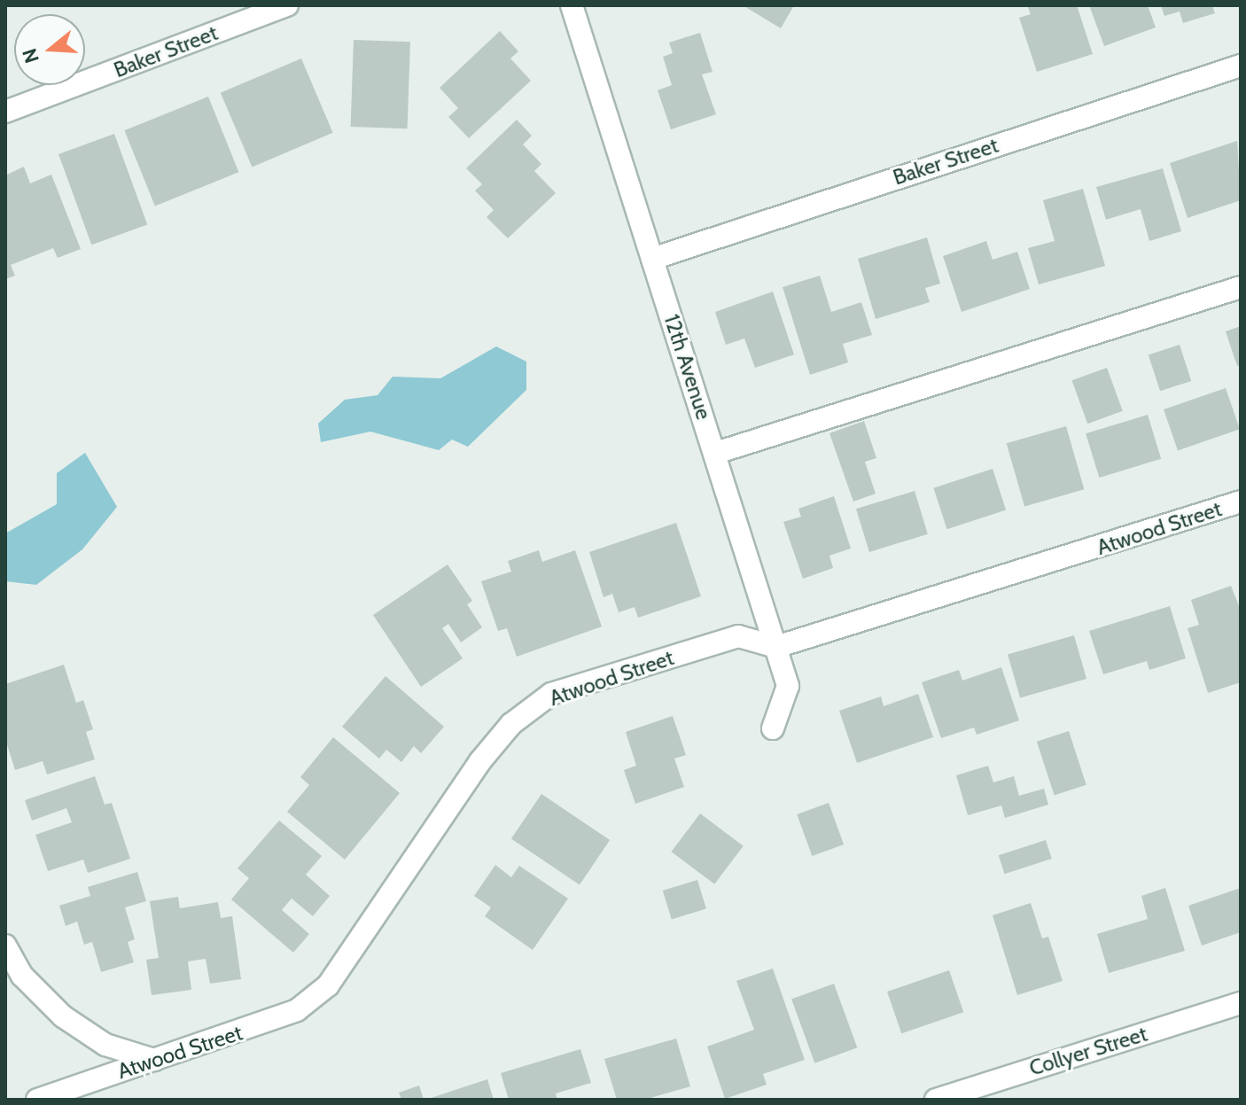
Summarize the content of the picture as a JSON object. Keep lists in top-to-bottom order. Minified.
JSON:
{"streets":{"street":["Baker Street","12th Avenue","Atwood Street","Collyer Street"]},"crossings":[["Baker Street","12th Avenue"],["12th Avenue","Atwood Street"]],"north":"left"}
